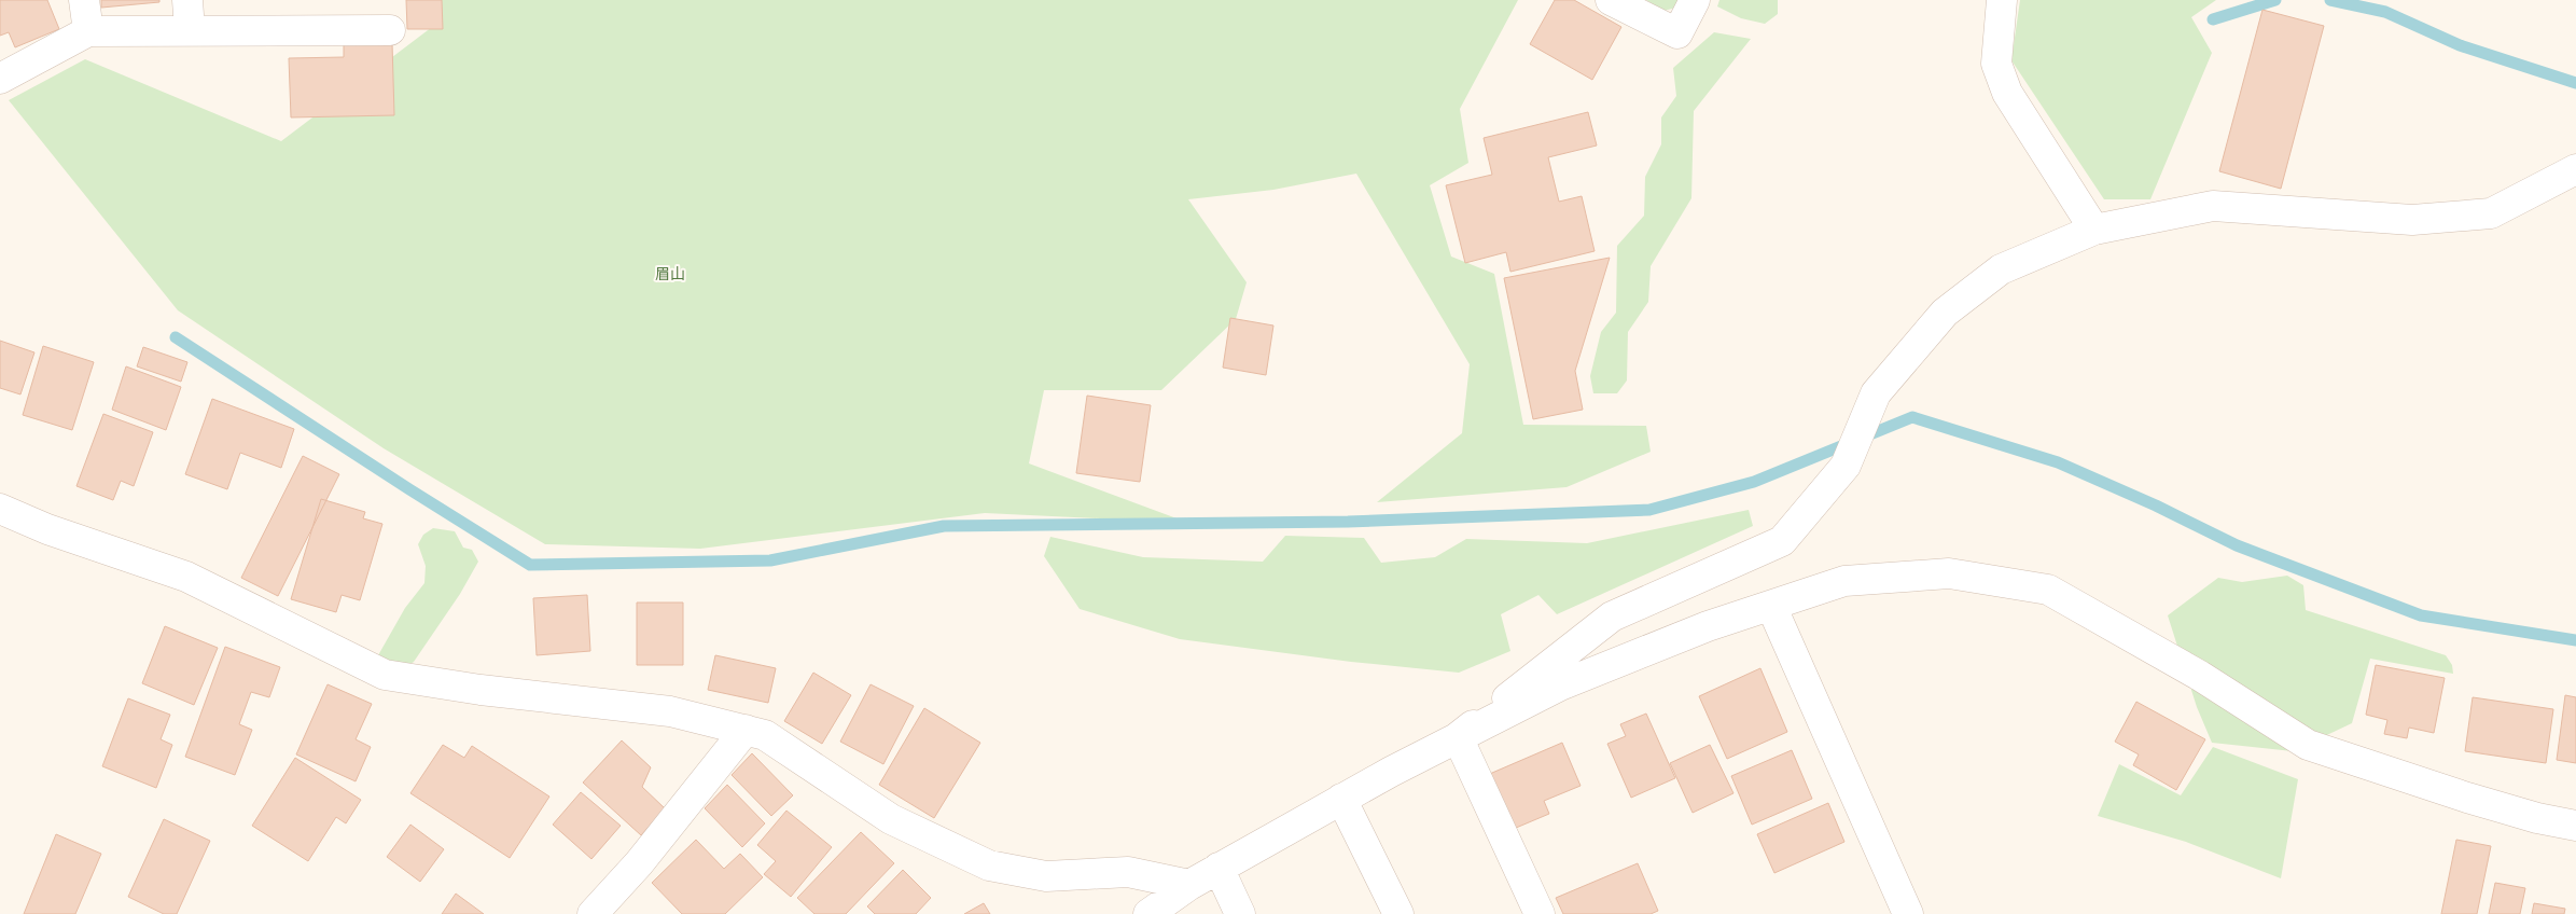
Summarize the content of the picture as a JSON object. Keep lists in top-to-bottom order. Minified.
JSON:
{"parks":["眉山"]}
